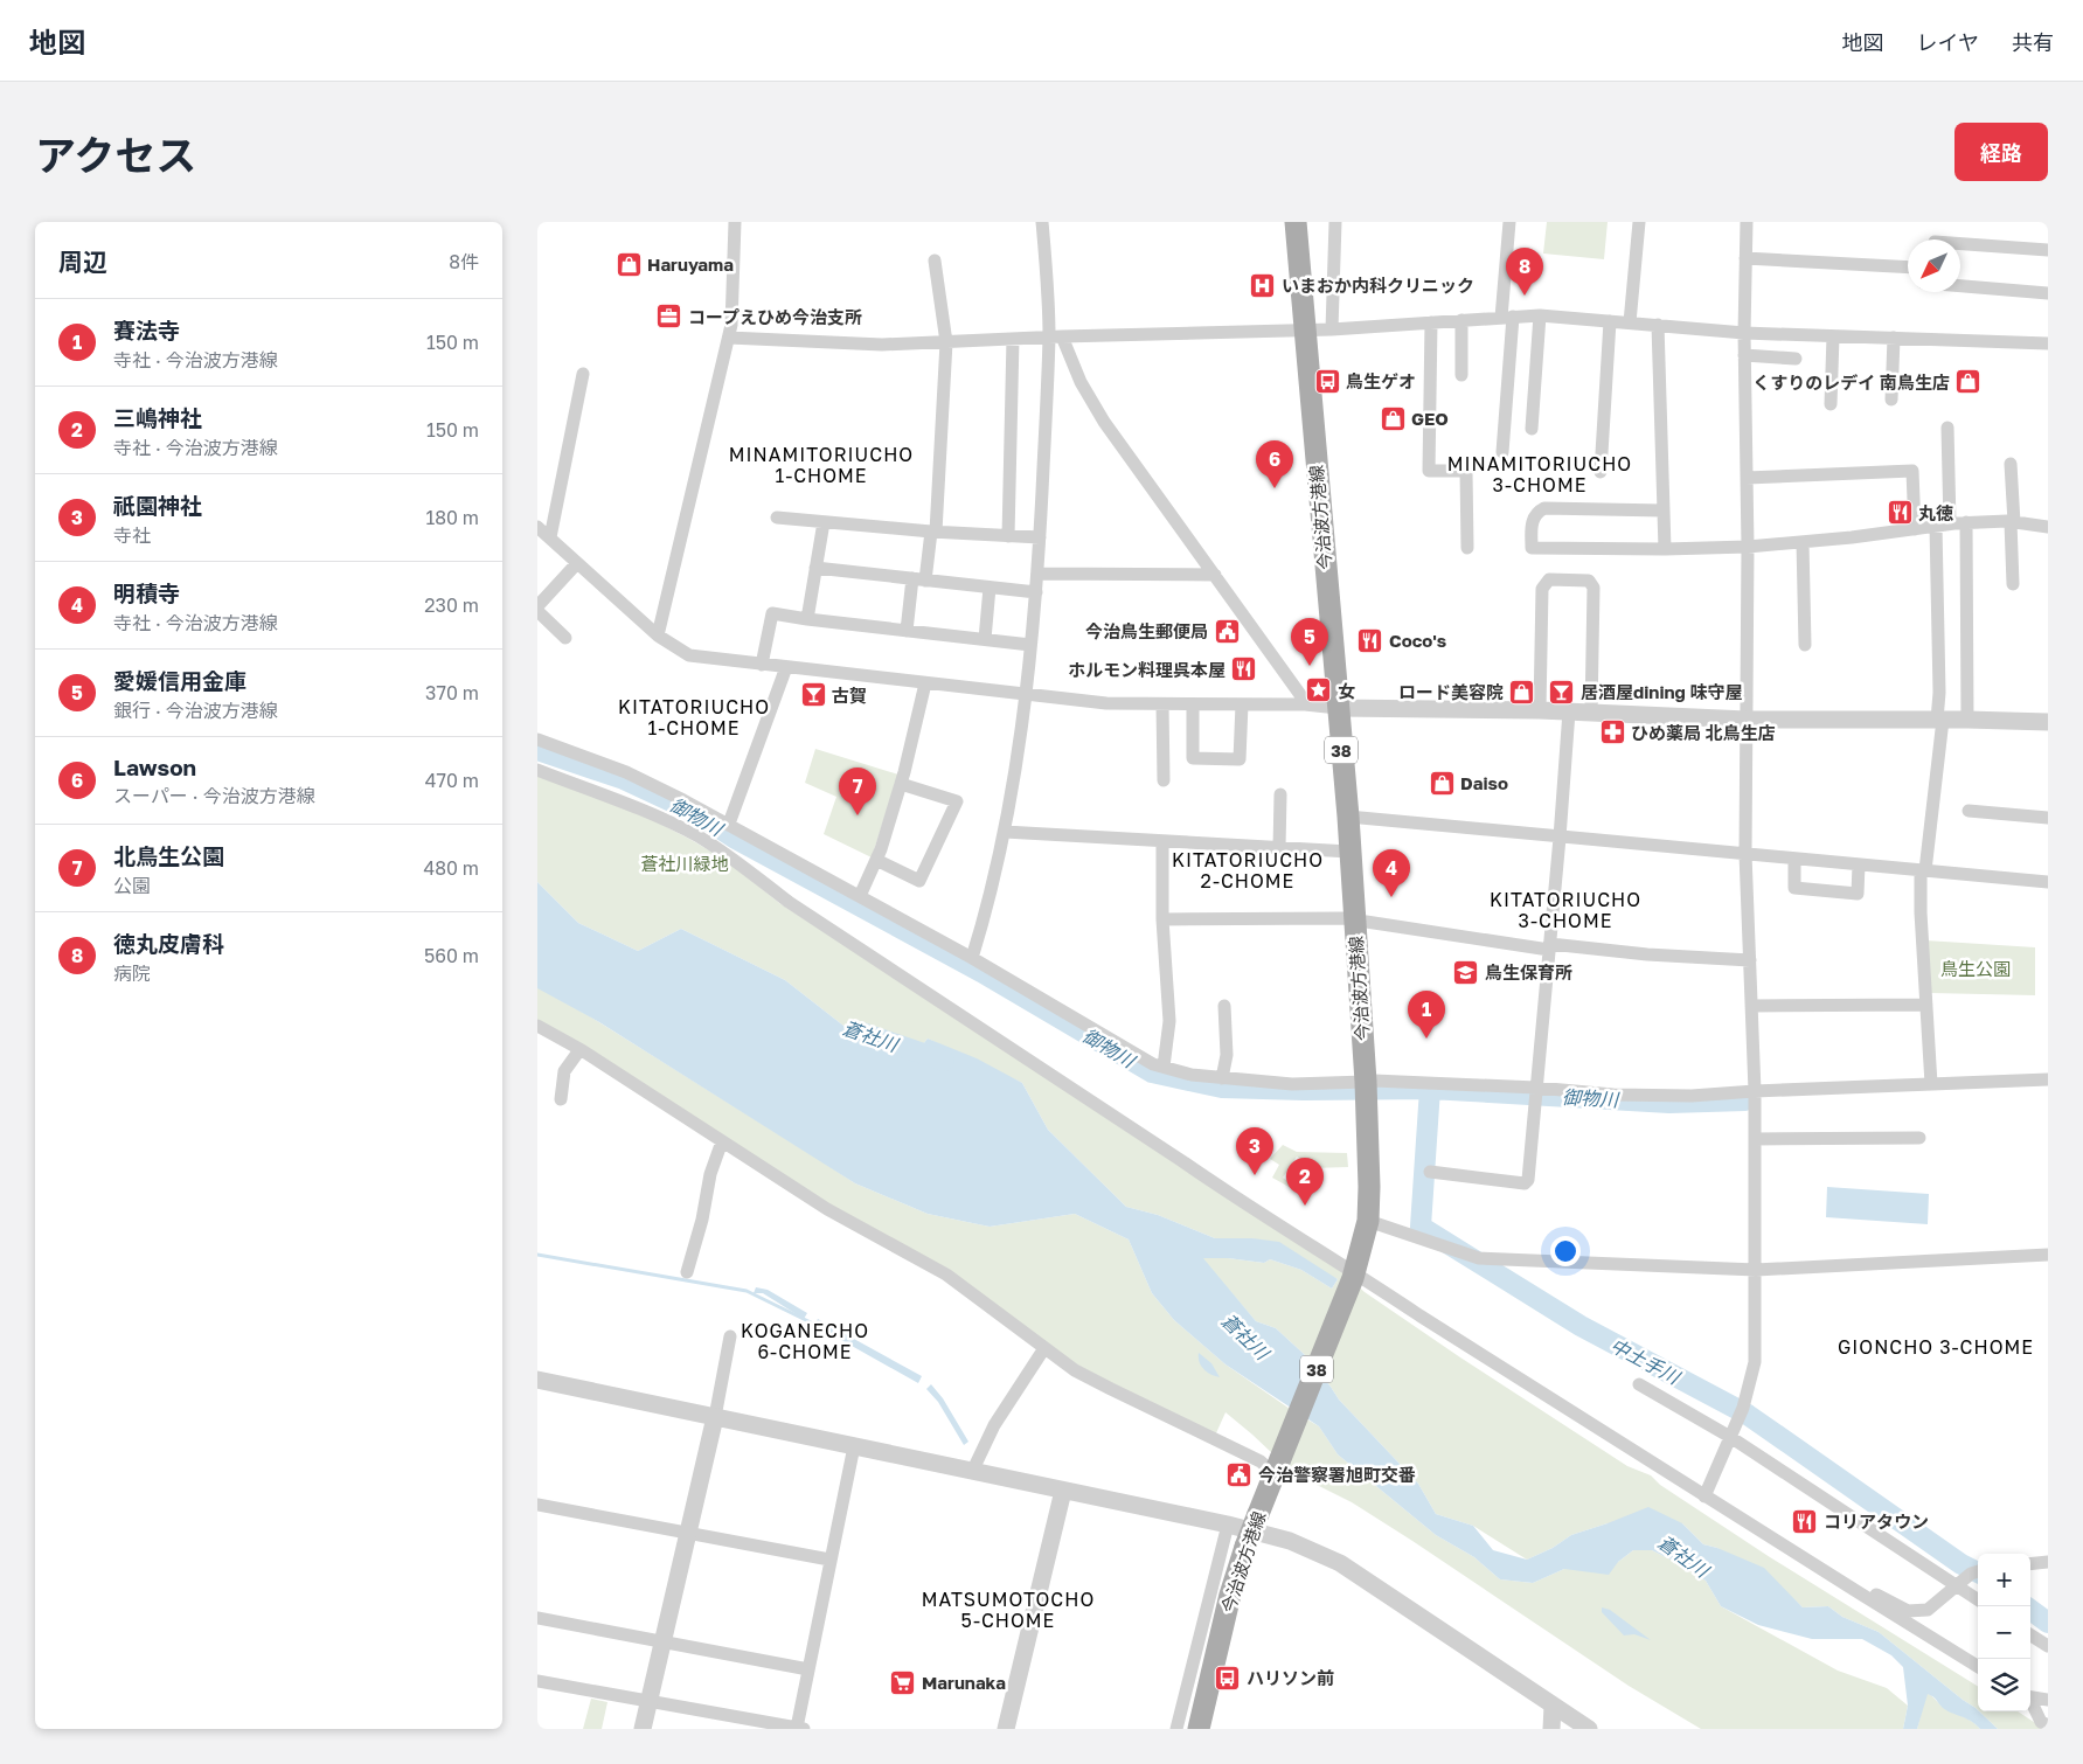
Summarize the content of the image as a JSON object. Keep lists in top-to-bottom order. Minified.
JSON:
{"streets":{"main road":["今治波方港線","38"]},"districts":["MINAMITORIUCHO 1-CHOME","MINAMITORIUCHO 3-CHOME","KITATORIUCHO 1-CHOME","KITATORIUCHO 2-CHOME","KITATORIUCHO 3-CHOME","KOGANECHO 6-CHOME","GIONCHO 3-CHOME","MATSUMOTOCHO 5-CHOME"],"water":["御物川","蒼社川","中土手川"],"parks":["蒼社川緑地","鳥生公園"],"places":{"shop":["Haruyama","くすりのレデイ 南鳥生店","GEO","ロード美容院","Daiso"],"hospital":["いまおか内科クリニック"],"office":["コープえひめ今治支所"],"bus stop":["鳥生ゲオ","ハリソン前"],"restaurant":["丸徳","Coco's","ホルモン料理呉本屋","コリアタウン"],"public building":["今治鳥生郵便局","今治警察署旭町交番"],"place":["女"],"bar":["居酒屋dining 味守屋","古賀"],"pharmacy":["ひめ薬局 北鳥生店"],"school or university":["鳥生保育所"],"supermarket":["Marunaka"]},"north":"bottom left","page":{"header":"地図","nav":["地図","レイヤ","共有"],"title":"アクセス","buttons":"経路","heading":["周辺","8件"],"pins":["8","6","5","7","4","1","3","2"],"list":[{"mark":"1","name":"賽法寺","note":"寺社 · 今治波方港線","value":"150 m"},{"mark":"2","name":"三嶋神社","note":"寺社 · 今治波方港線","value":"150 m"},{"mark":"3","name":"祇園神社","note":"寺社","value":"180 m"},{"mark":"4","name":"明積寺","note":"寺社 · 今治波方港線","value":"230 m"},{"mark":"5","name":"愛媛信用金庫","note":"銀行 · 今治波方港線","value":"370 m"},{"mark":"6","name":"Lawson","note":"スーパー · 今治波方港線","value":"470 m"},{"mark":"7","name":"北鳥生公園","note":"公園","value":"480 m"},{"mark":"8","name":"徳丸皮膚科","note":"病院","value":"560 m"}],"map_buttons":["+","−"]}}
